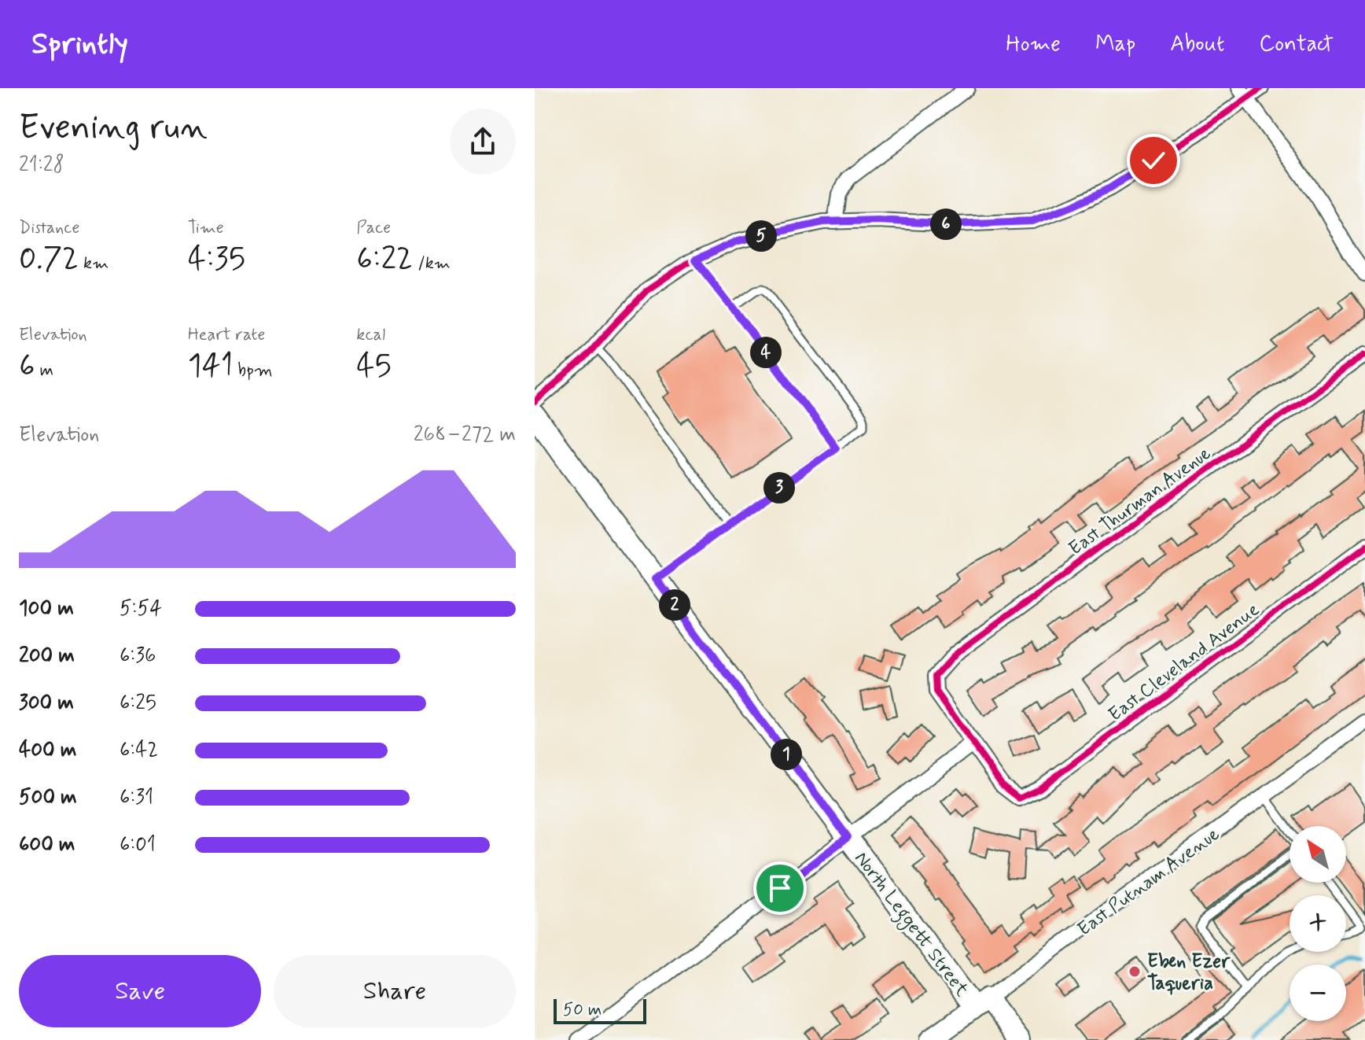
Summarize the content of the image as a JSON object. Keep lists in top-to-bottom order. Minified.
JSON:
{"streets":{"street":["East Thurman Avenue","East Cleveland Avenue","East Putnam Avenue","North Leggett Street"]},"crossings":[["East Thurman Avenue","East Cleveland Avenue"],["East Putnam Avenue","North Leggett Street"]],"places":["Eben Ezer Taqueria"],"scale_bar":"50 m","north":"top left","page":{"header":"Sprintly","nav":["Home","Map","About","Contact"],"heading":["Evening run","21:28"],"stats":[["Distance","0.72 km"],["Time","4:35"],["Pace","6:22 /km"],["Elevation","6 m"],["Heart rate","141 bpm"],["kcal","45"]],"pins":["6","5","4","3","2","1"],"chart":["Elevation","268–272 m"],"list":[{"name":"100 m","note":"5:54"},{"name":"200 m","note":"6:36"},{"name":"300 m","note":"6:25"},{"name":"400 m","note":"6:42"},{"name":"500 m","note":"6:31"},{"name":"600 m","note":"6:01"}],"map_buttons":["+","−"],"buttons":["Save","Share"],"scale":"50 m"}}
